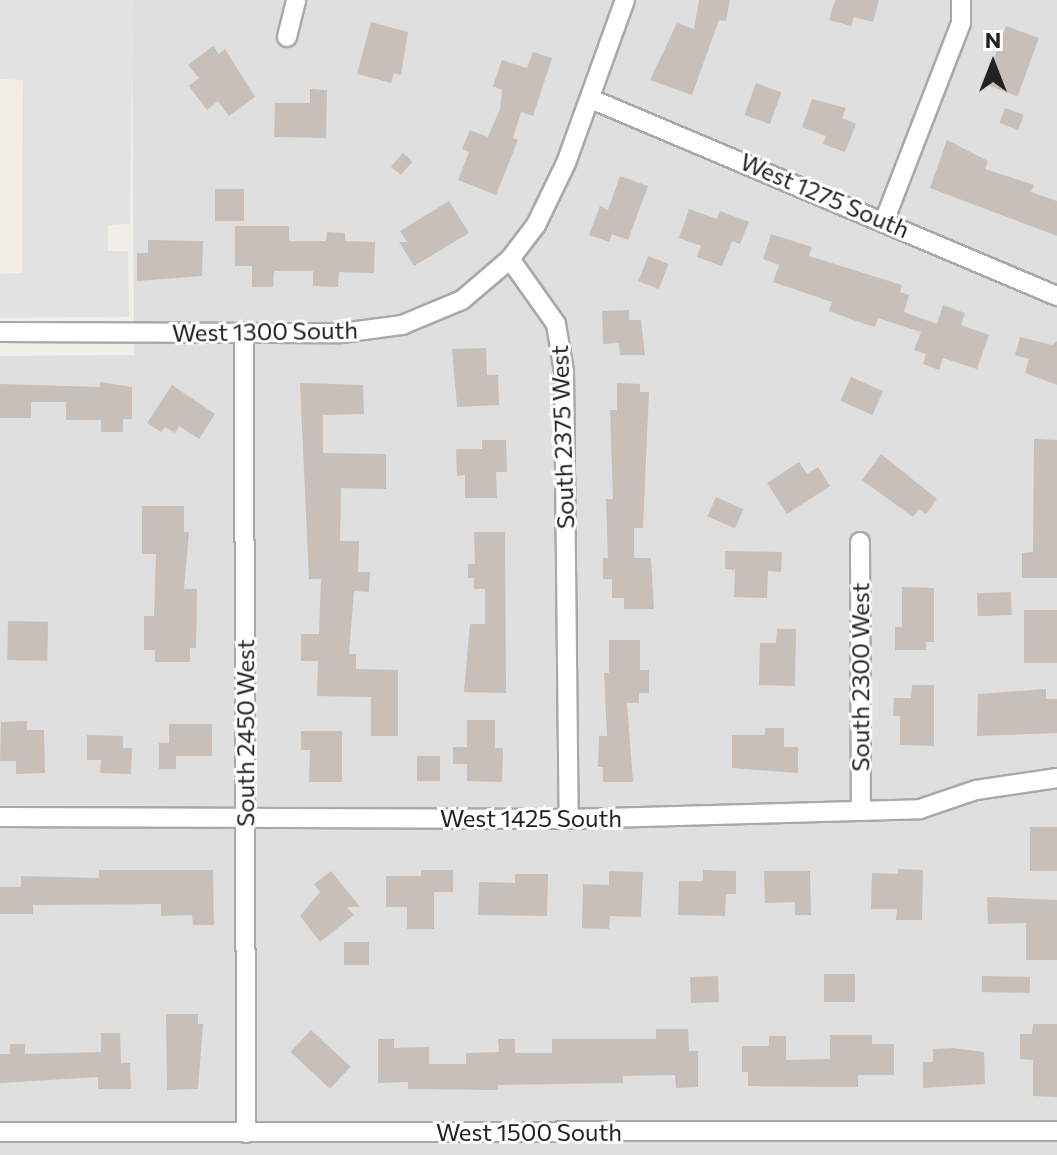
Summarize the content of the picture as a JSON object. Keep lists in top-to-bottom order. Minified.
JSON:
{"streets":{"street":["West 1275 South","West 1300 South","South 2375 West","South 2300 West","South 2450 West","West 1425 South","West 1500 South"]},"crossings":[["West 1300 South","South 2375 West"],["West 1300 South","South 2450 West"],["South 2375 West","West 1425 South"],["South 2300 West","West 1425 South"],["South 2450 West","West 1425 South"],["South 2450 West","West 1500 South"]],"north":"top"}
